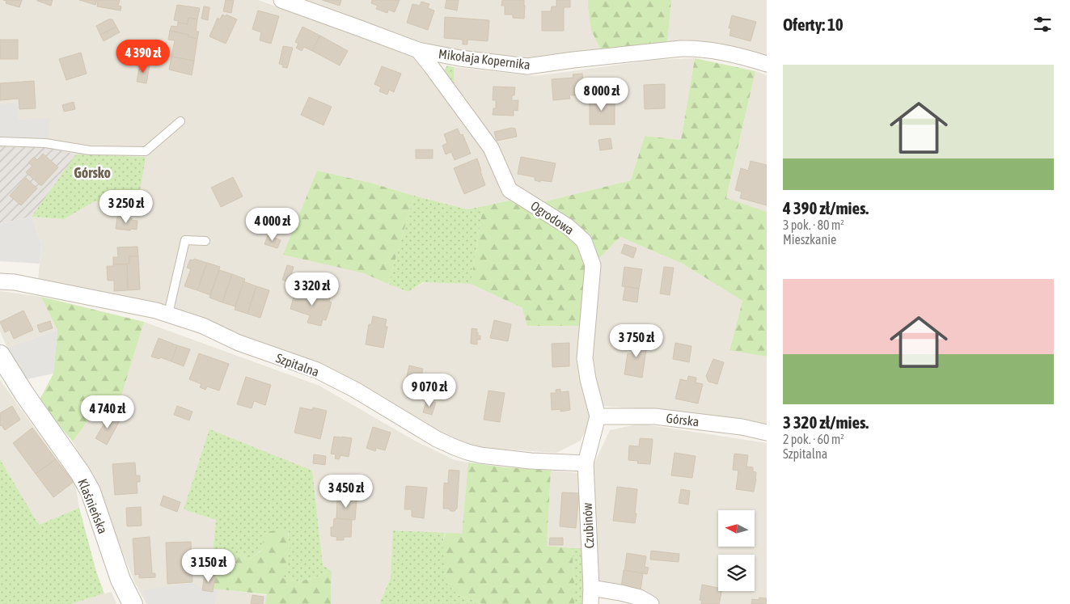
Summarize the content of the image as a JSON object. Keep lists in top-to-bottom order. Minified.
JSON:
{"streets":{"street":["Mikołaja Kopernika","Ogrodowa","Szpitalna","Górska","Klaśnieńska","Czubinów"]},"crossings":[["Mikołaja Kopernika","Ogrodowa"],["Ogrodowa","Górska"],["Szpitalna","Czubinów"]],"districts":["Górsko"],"north":"left","page":{"heading":"Oferty: 10","price":["4 390 zł","8 000 zł","3 250 zł","4 000 zł","3 320 zł","3 750 zł","9 070 zł","4 740 zł","3 450 zł","3 150 zł"],"list":[{"name":"4 390 zł/mies.","note":"3 pok. · 80 m² · Mieszkanie"},{"name":"3 320 zł/mies.","note":"2 pok. · 60 m² · Szpitalna"}]}}
